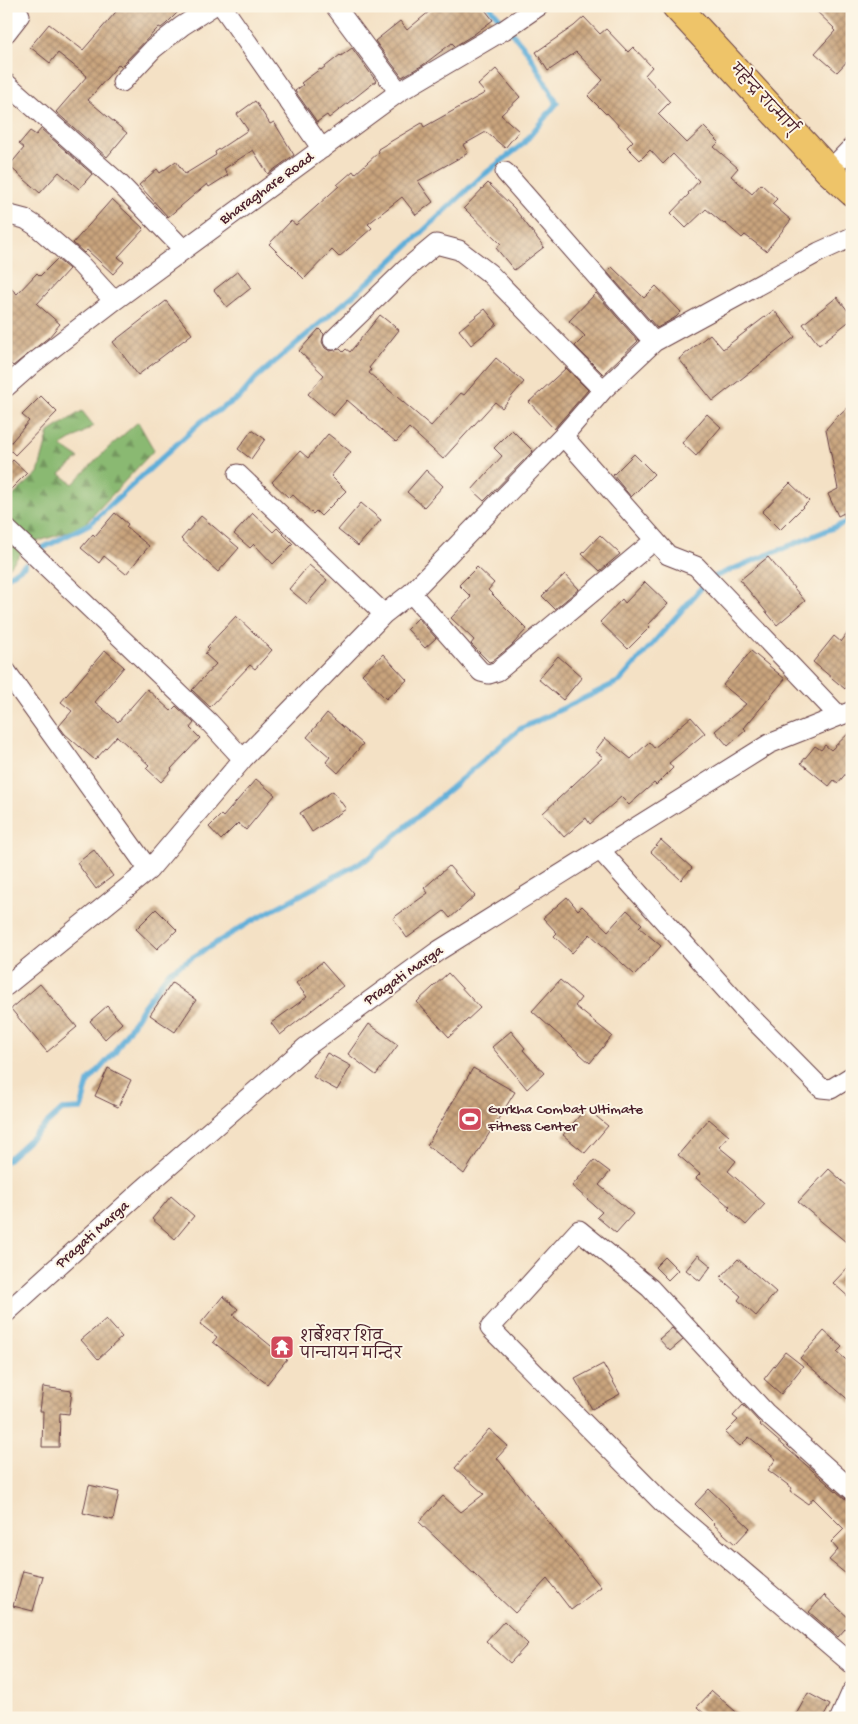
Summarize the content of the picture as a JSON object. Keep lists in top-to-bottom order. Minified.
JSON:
{"streets":{"highway":["महेन्द्र राज्मार्ग्"],"street":["Bharaghare Road","Pragati Marga"]},"places":{"sports":["Gurkha Combat Ultimate Fitness Center"],"temple":["शर्बेश्वर शिव पान्चायन मन्दिर"]}}
